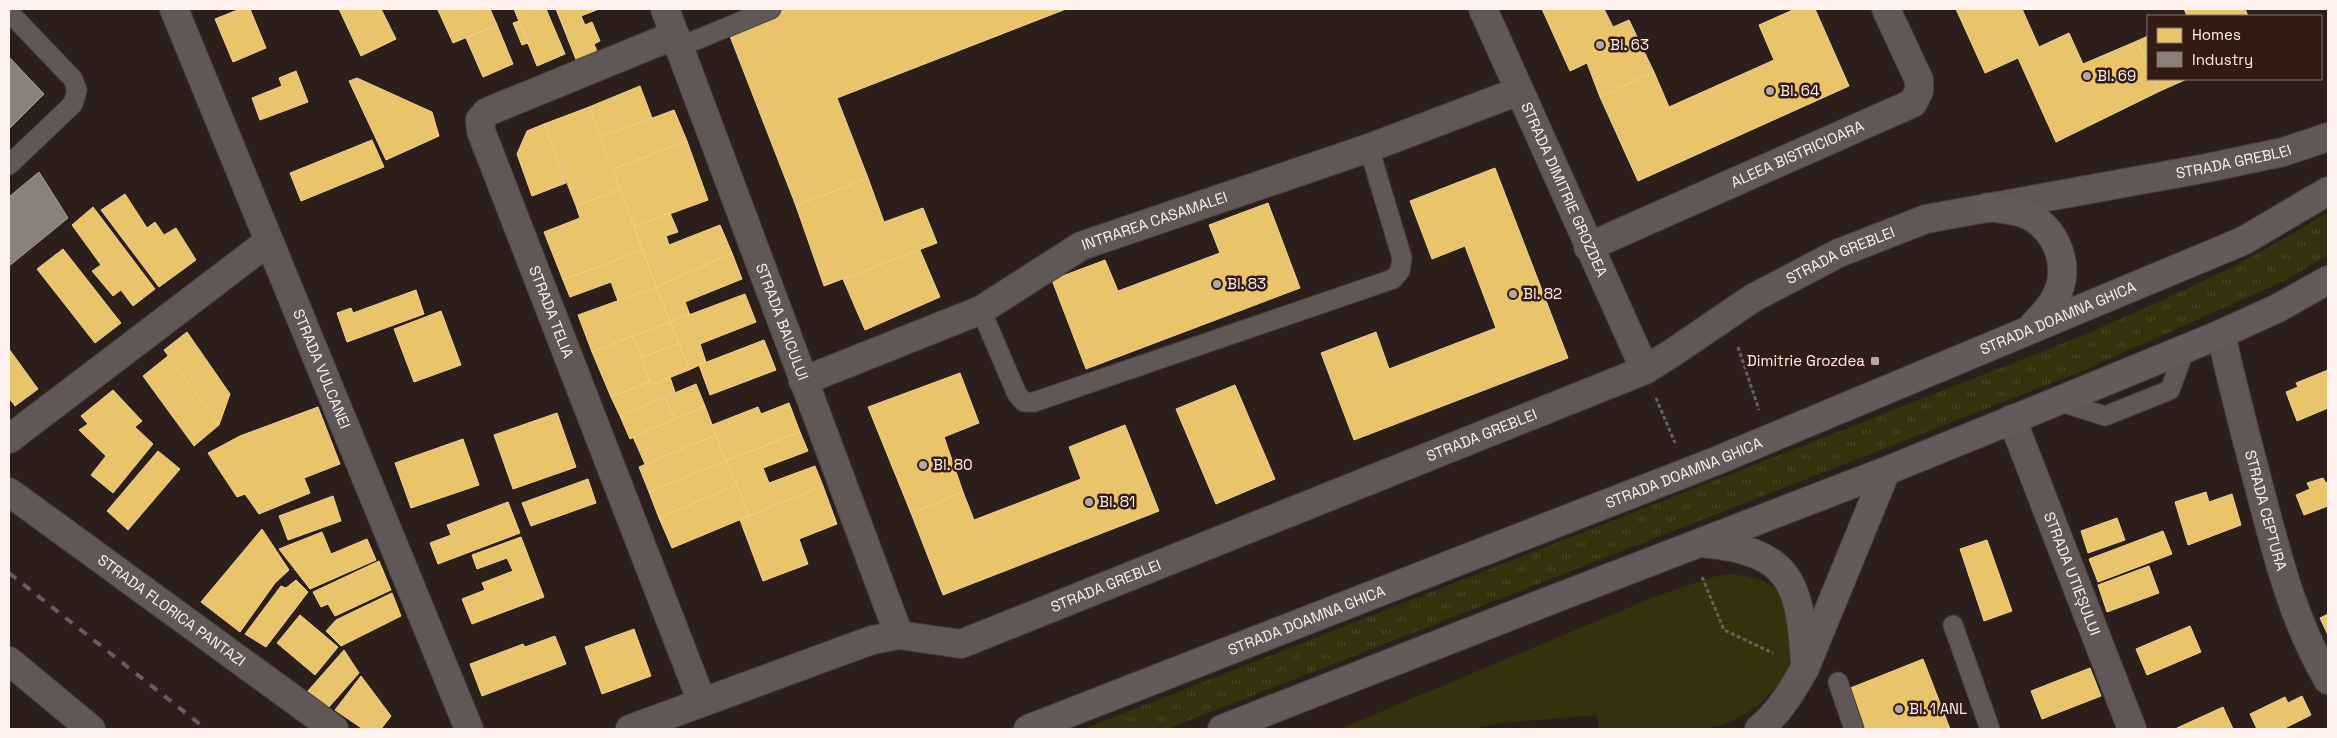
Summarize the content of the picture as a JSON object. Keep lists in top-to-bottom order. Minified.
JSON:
{"streets":{"main road":["STRADA DOAMNA GHICA"],"street":["ALEEA BISTRICIOARA","STRADA GREBLEI","STRADA DIMITRIE GROZDEA","INTRAREA CASAMALEI","STRADA TELIA","STRADA BAICULUI","STRADA VULCANEI","STRADA CEPTURA","STRADA UTIEȘULUI","STRADA FLORICA PANTAZI"]},"crossings":[["ALEEA BISTRICIOARA","STRADA DIMITRIE GROZDEA"],["STRADA GREBLEI","STRADA DIMITRIE GROZDEA"],["STRADA GREBLEI","STRADA TELIA"],["STRADA GREBLEI","STRADA BAICULUI"],["STRADA DIMITRIE GROZDEA","INTRAREA CASAMALEI"],["INTRAREA CASAMALEI","STRADA BAICULUI"],["STRADA TELIA","STRADA BAICULUI"]],"places":{"other":["Bl. 63","Bl. 69","Bl. 64","Bl. 83","Bl. 82","Bl. 80","Bl. 81","Bl. 1 ANL"],"transit":["Dimitrie Grozdea"]},"legend":["Homes","Industry"]}
